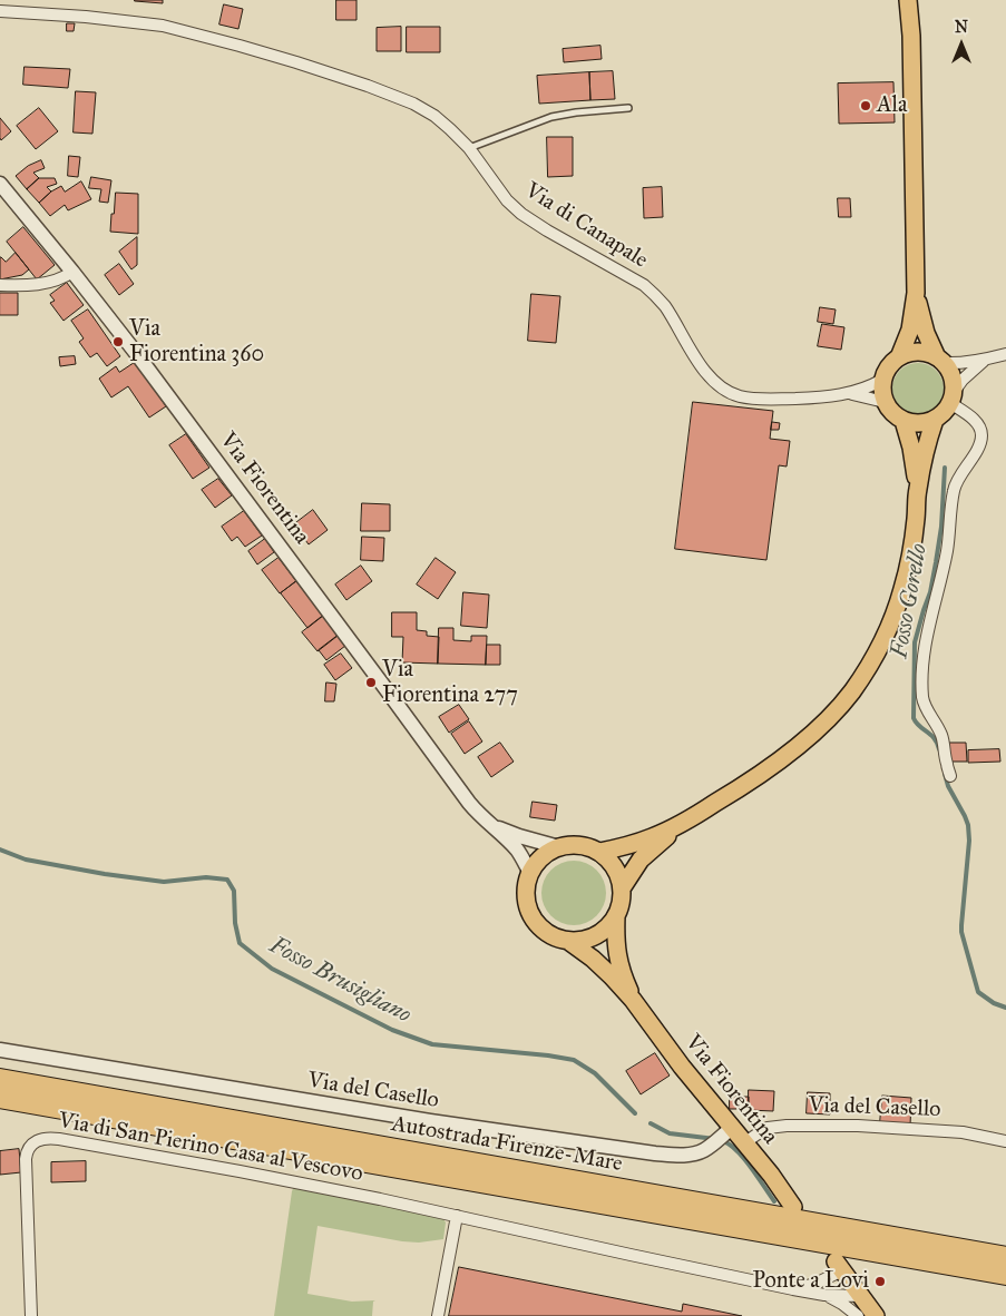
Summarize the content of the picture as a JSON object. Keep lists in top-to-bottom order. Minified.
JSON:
{"streets":{"highway":["Autostrada Firenze-Mare"],"main road":["Via Fiorentina"],"street":["Via di Canapale","Via del Casello","Via di San Pierino Casa al Vescovo"]},"crossings":[["Via Fiorentina","Via del Casello"]],"water":["Fosso Gorello","Fosso Brusigliano"],"places":["Ala","Via Fiorentina 360","Via Fiorentina 277","Ponte a Lovi"],"north":"top"}
